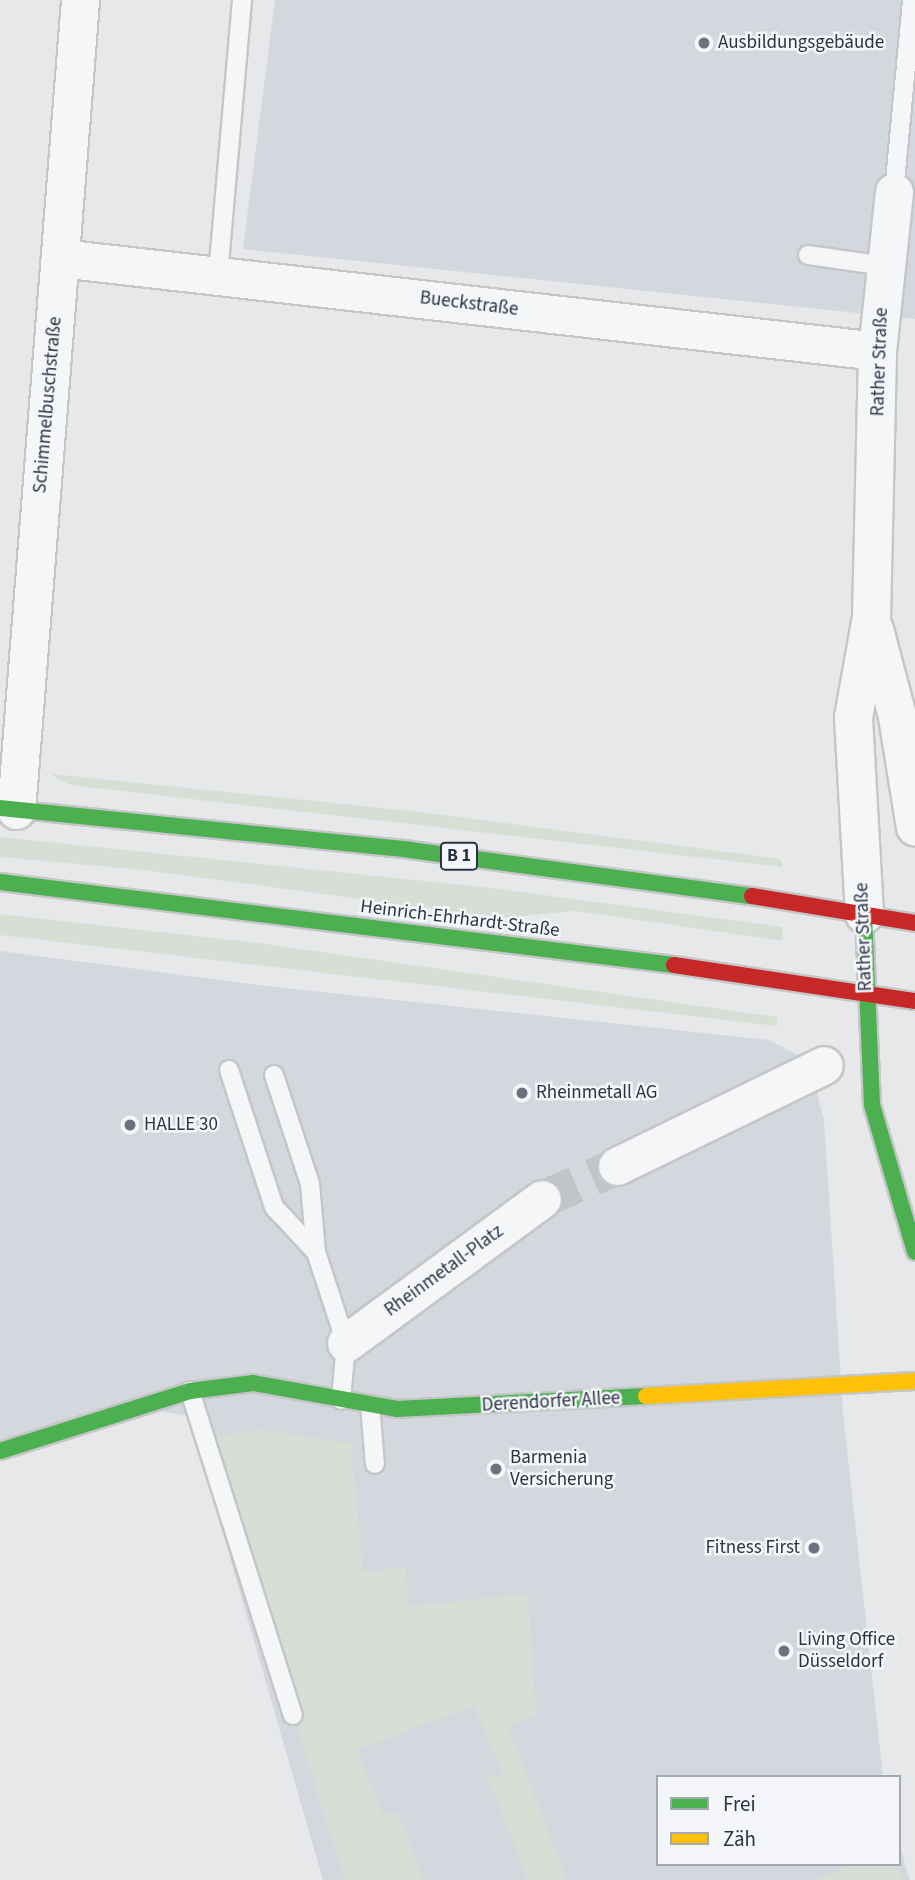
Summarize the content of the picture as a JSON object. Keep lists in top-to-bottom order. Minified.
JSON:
{"streets":{"main road":["Rather Straße","B 1","Heinrich-Ehrhardt-Straße","Derendorfer Allee"],"street":["Bueckstraße","Schimmelbuschstraße","Rheinmetall-Platz"]},"crossings":[["Bueckstraße","Rather Straße"],["Bueckstraße","Schimmelbuschstraße"],["Rather Straße","B 1"],["Rather Straße","Heinrich-Ehrhardt-Straße"],["Schimmelbuschstraße","B 1"]],"places":["Ausbildungsgebäude","Rheinmetall AG","HALLE 30","Barmenia Versicherung","Fitness First","Living Office Düsseldorf"],"legend":["Frei","Zäh"]}
